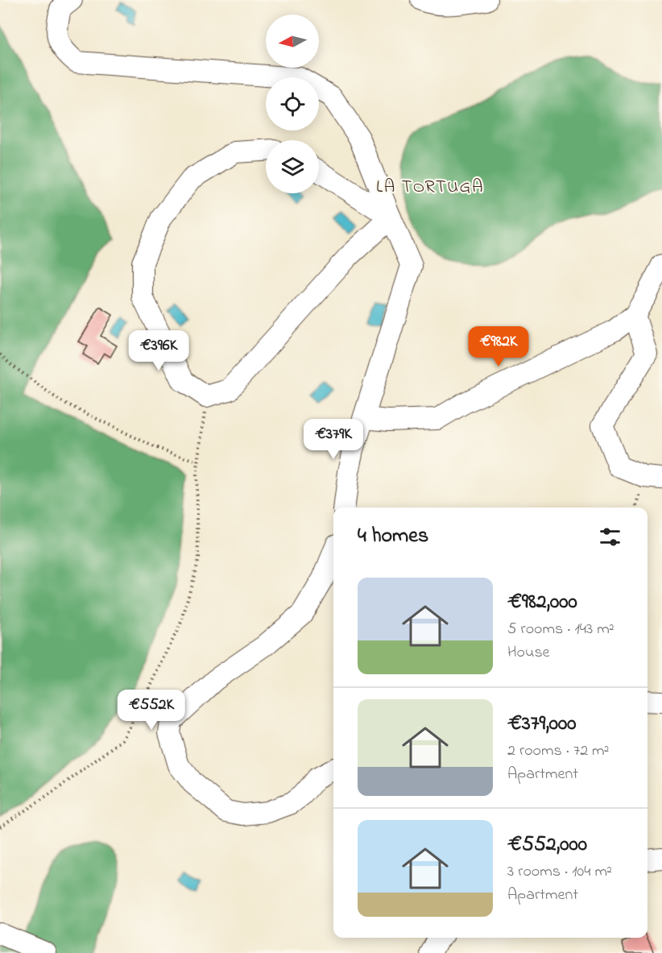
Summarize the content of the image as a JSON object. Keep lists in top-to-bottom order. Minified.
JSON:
{"districts":["LA TORTUGA"],"north":"left","page":{"price":["€982K","€396K","€379K","€552K"],"heading":"4 homes","list":[{"name":"€982,000","note":"5 rooms · 143 m² · House"},{"name":"€379,000","note":"2 rooms · 72 m² · Apartment"},{"name":"€552,000","note":"3 rooms · 104 m² · Apartment"}]}}
